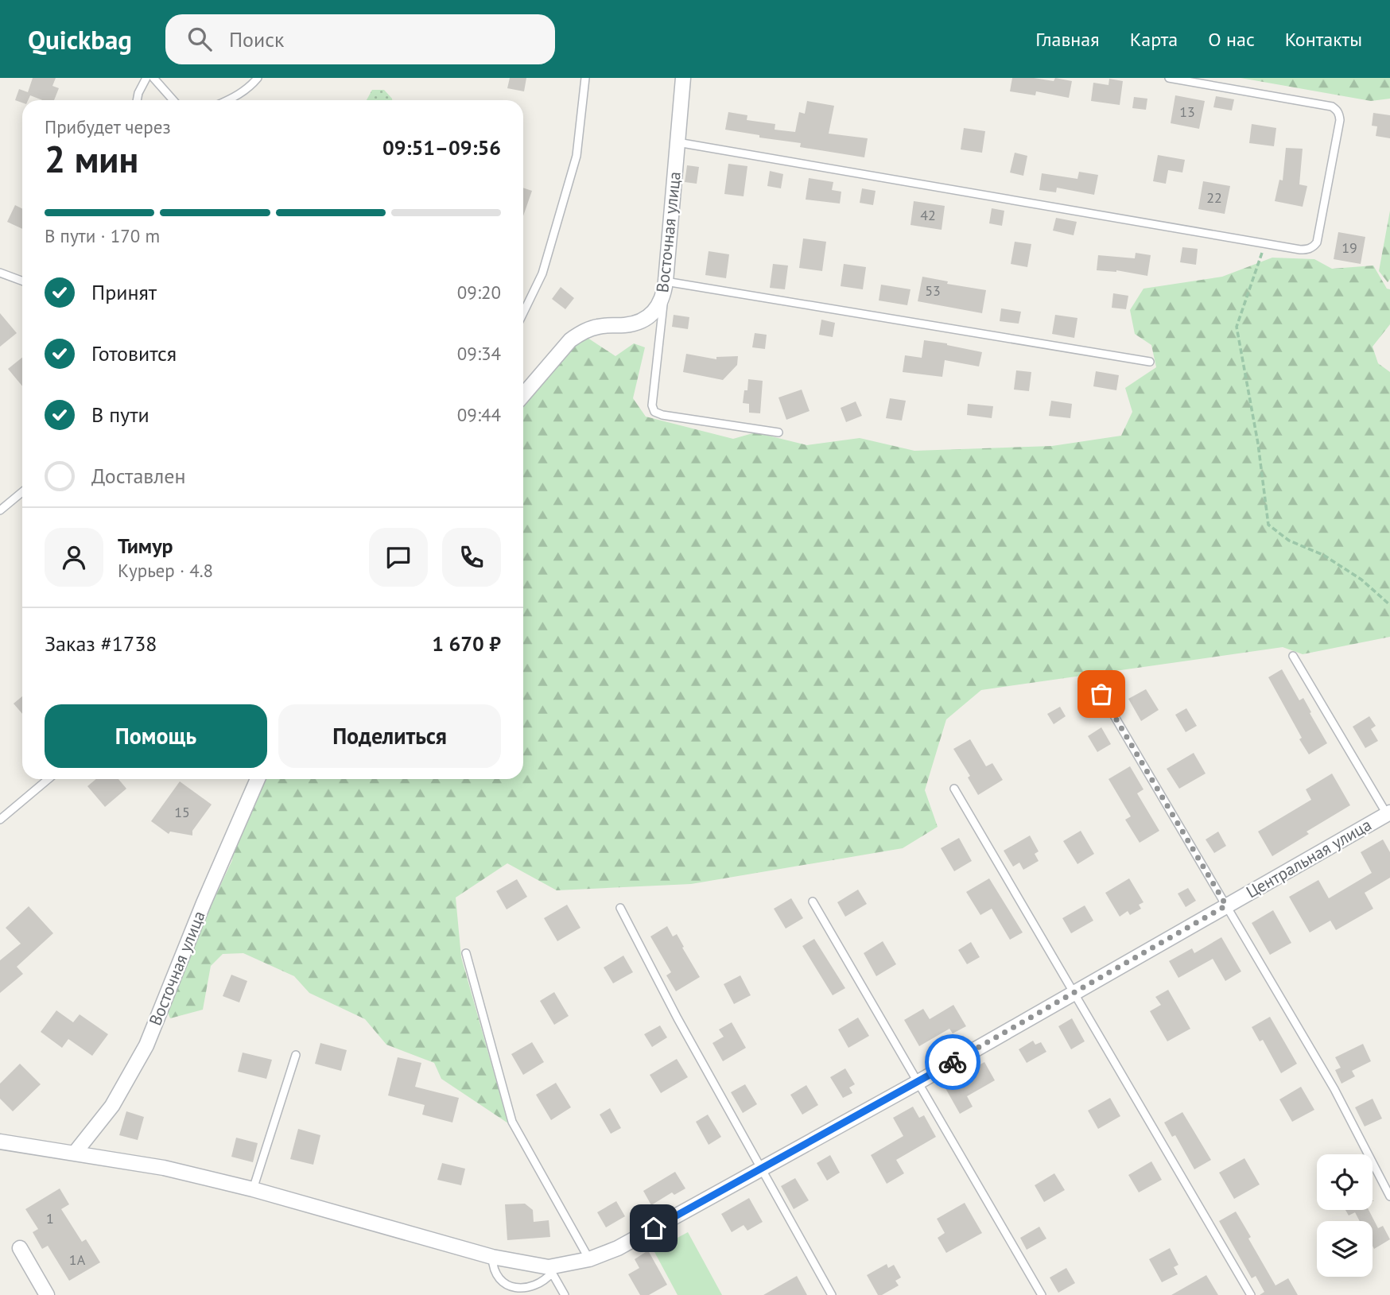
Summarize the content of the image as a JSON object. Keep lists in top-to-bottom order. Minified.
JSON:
{"streets":{"street":["Восточная улица","Центральная улица"]},"house_numbers":["13","22","42","19","53","15","1","1А"],"page":{"header":"Quickbag","search":"Поиск","nav":["Главная","Карта","О нас","Контакты"],"heading":["2 мин","Прибудет через","09:51–09:56"],"panel":["Тимур","Курьер · 4.8","Заказ #1738","1 670 ₽"],"bar":"В пути · 170 m","list":[["Принят","09:20"],["Готовится","09:34"],["В пути","09:44"],"Доставлен"],"buttons":["Помощь","Поделиться"]}}
